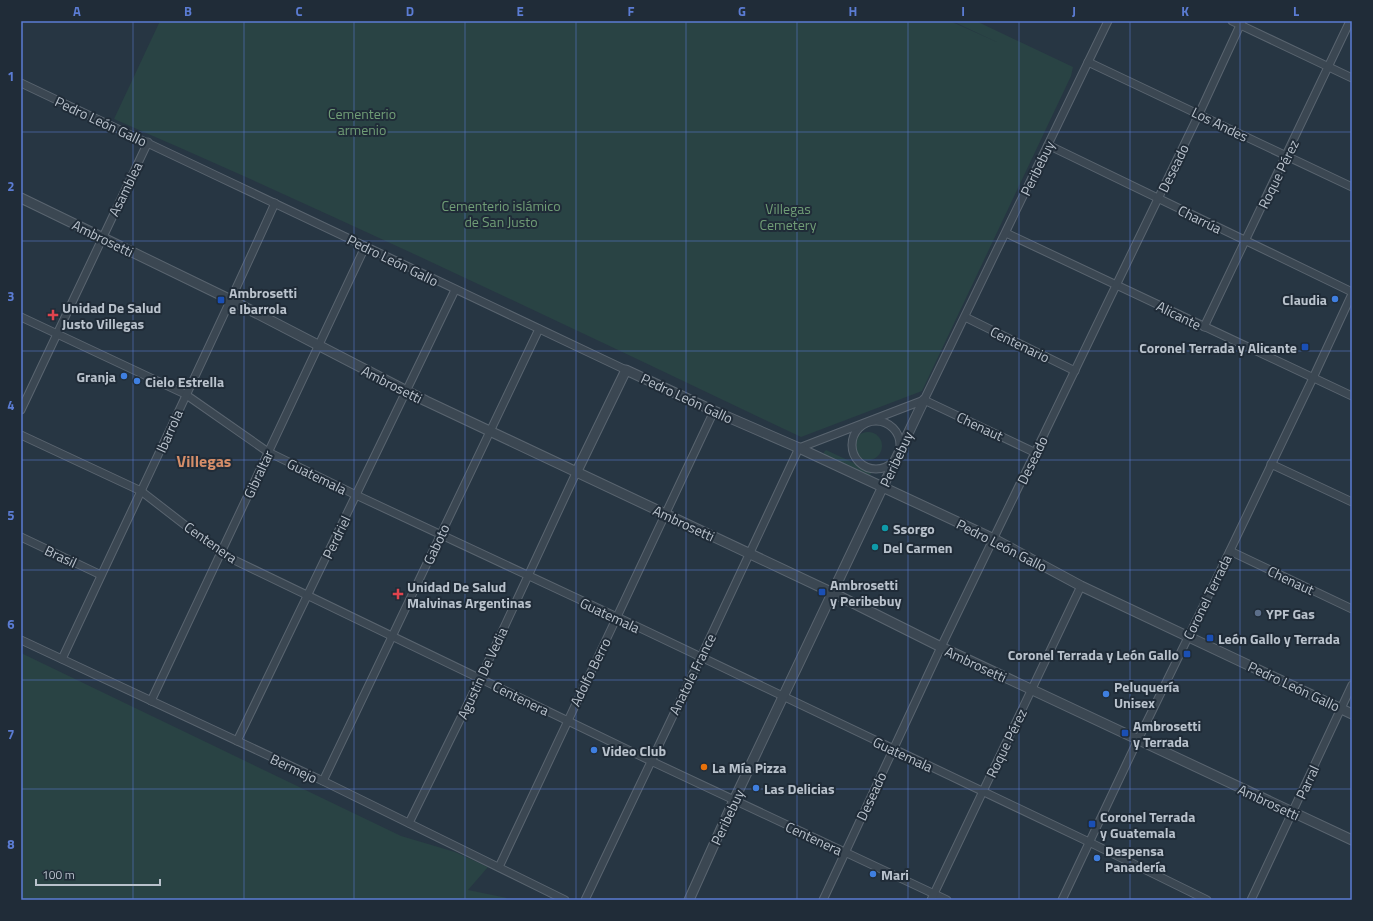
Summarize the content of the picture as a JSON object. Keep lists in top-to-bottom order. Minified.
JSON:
{"streets":{"street":["Pedro León Gallo","Los Andes","Peribebuy","Deseado","Roque Pérez","Asamblea","Charrúa","Ambrosetti","Alicante","Centenario","Chenaut","Ibarrola","Gibraltar","Guatemala","Perdriel","Centenera","Gaboto","Brasil","Coronel Terrada","Adolfo Berro","Agustín De Vedia","Anatole France","Bermejo","Parral"]},"crossings":[["Pedro León Gallo","Peribebuy"],["Pedro León Gallo","Deseado"],["Pedro León Gallo","Roque Pérez"],["Pedro León Gallo","Asamblea"],["Pedro León Gallo","Ibarrola"],["Pedro León Gallo","Gibraltar"],["Pedro León Gallo","Perdriel"],["Pedro León Gallo","Gaboto"],["Pedro León Gallo","Coronel Terrada"],["Pedro León Gallo","Adolfo Berro"],["Pedro León Gallo","Agustín De Vedia"],["Pedro León Gallo","Anatole France"],["Pedro León Gallo","Parral"],["Los Andes","Peribebuy"],["Los Andes","Deseado"],["Los Andes","Roque Pérez"],["Peribebuy","Charrúa"],["Peribebuy","Ambrosetti"],["Peribebuy","Alicante"],["Peribebuy","Centenario"],["Peribebuy","Chenaut"],["Peribebuy","Guatemala"],["Peribebuy","Centenera"],["Deseado","Charrúa"],["Deseado","Ambrosetti"],["Deseado","Alicante"],["Deseado","Centenario"],["Deseado","Chenaut"],["Deseado","Guatemala"],["Deseado","Centenera"],["Roque Pérez","Charrúa"],["Roque Pérez","Ambrosetti"],["Roque Pérez","Alicante"],["Roque Pérez","Guatemala"],["Roque Pérez","Centenera"],["Asamblea","Ambrosetti"],["Asamblea","Guatemala"],["Charrúa","Coronel Terrada"],["Ambrosetti","Ibarrola"],["Ambrosetti","Gibraltar"],["Ambrosetti","Perdriel"],["Ambrosetti","Gaboto"],["Ambrosetti","Coronel Terrada"],["Ambrosetti","Adolfo Berro"],["Ambrosetti","Agustín De Vedia"],["Ambrosetti","Anatole France"],["Ambrosetti","Parral"],["Alicante","Coronel Terrada"],["Chenaut","Coronel Terrada"],["Ibarrola","Guatemala"],["Ibarrola","Centenera"],["Ibarrola","Brasil"],["Ibarrola","Bermejo"],["Gibraltar","Guatemala"],["Gibraltar","Centenera"],["Gibraltar","Bermejo"],["Guatemala","Perdriel"],["Guatemala","Gaboto"],["Guatemala","Coronel Terrada"],["Guatemala","Adolfo Berro"],["Guatemala","Agustín De Vedia"],["Guatemala","Anatole France"],["Perdriel","Centenera"],["Perdriel","Bermejo"],["Centenera","Gaboto"],["Centenera","Adolfo Berro"],["Centenera","Agustín De Vedia"],["Centenera","Anatole France"],["Gaboto","Bermejo"],["Adolfo Berro","Bermejo"],["Agustín De Vedia","Bermejo"]],"districts":["Villegas"],"parks":["Cementerio armenio","Cementerio islámico de San Justo","Villegas Cemetery"],"places":{"other":["Claudia","Granja","Cielo Estrella","Ssorgo","Del Carmen","YPF Gas","Peluquería Unisex","Video Club","La Mía Pizza","Las Delicias","Despensa Panadería","Mari"],"transit":["Ambrosetti e Ibarrola","Coronel Terrada y Alicante","Ambrosetti y Peribebuy","León Gallo y Terrada","Coronel Terrada y León Gallo","Ambrosetti y Terrada","Coronel Terrada y Guatemala"],"health":["Unidad De Salud Justo Villegas","Unidad De Salud Malvinas Argentinas"]},"scale_bar":"100 m","grid":{"columns":["A","B","C","D","E","F","G","H","I","J","K","L"],"rows":["1","2","3","4","5","6","7","8"]}}
